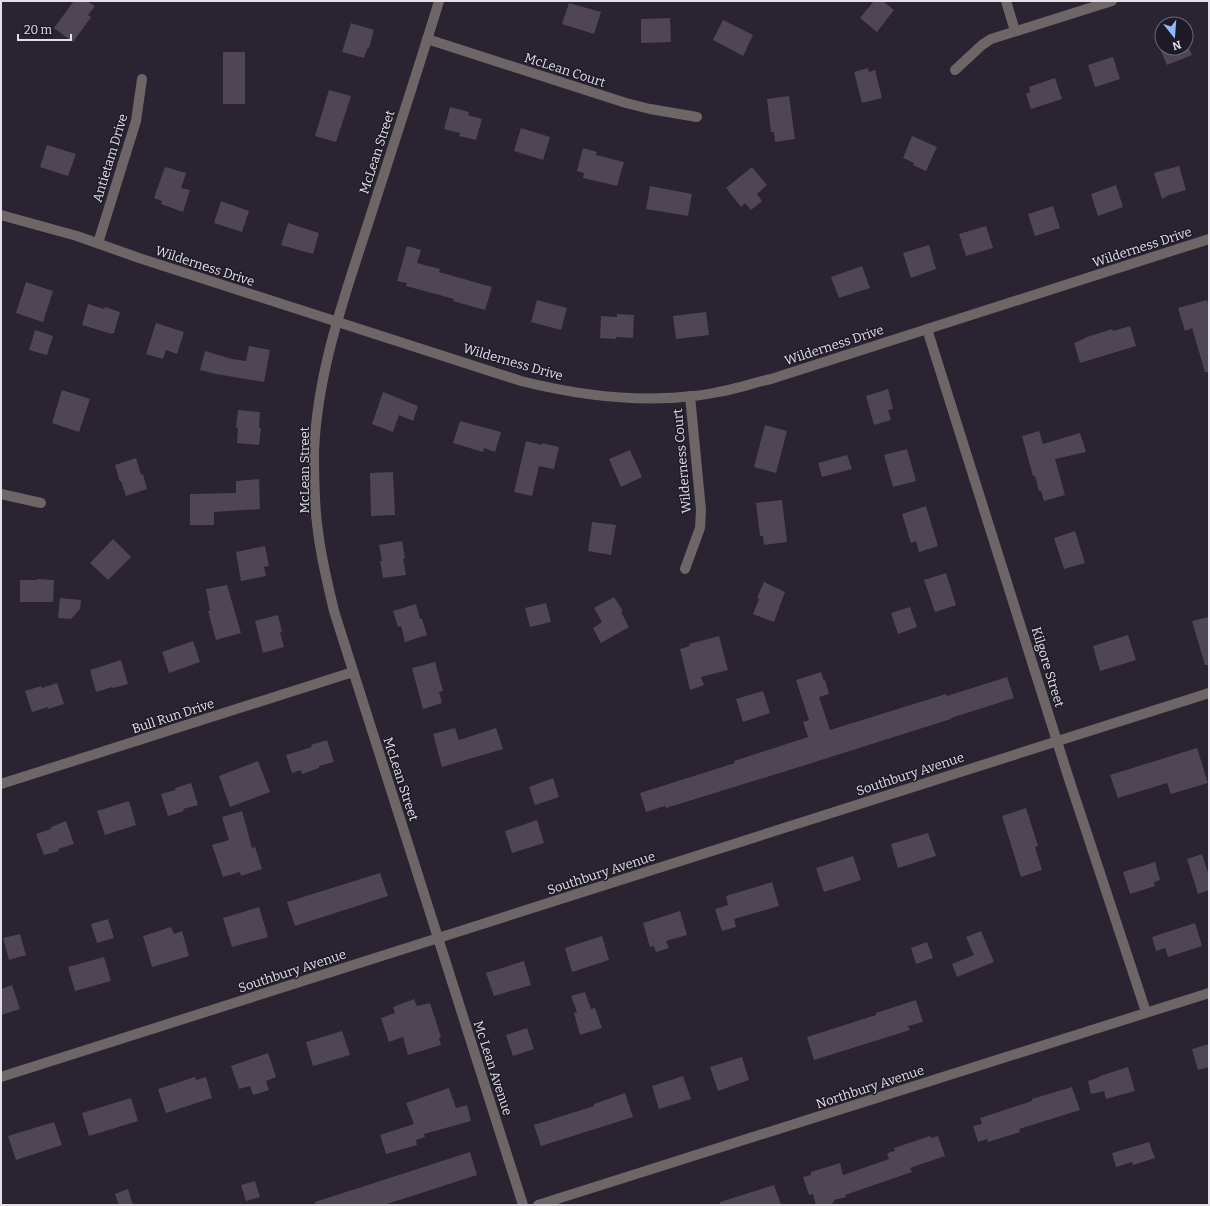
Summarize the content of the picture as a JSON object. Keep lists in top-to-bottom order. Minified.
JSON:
{"streets":{"street":["McLean Court","McLean Street","Antietam Drive","Wilderness Drive","Wilderness Court","Kilgore Street","Bull Run Drive","Southbury Avenue","Mc Lean Avenue","Northbury Avenue"]},"crossings":[["McLean Court","McLean Street"],["McLean Street","Wilderness Drive"],["McLean Street","Bull Run Drive"],["McLean Street","Southbury Avenue"],["McLean Street","Mc Lean Avenue"],["Antietam Drive","Wilderness Drive"],["Wilderness Drive","Wilderness Court"],["Wilderness Drive","Kilgore Street"],["Kilgore Street","Southbury Avenue"],["Kilgore Street","Northbury Avenue"],["Southbury Avenue","Mc Lean Avenue"]],"scale_bar":"20 m","north":"bottom"}
